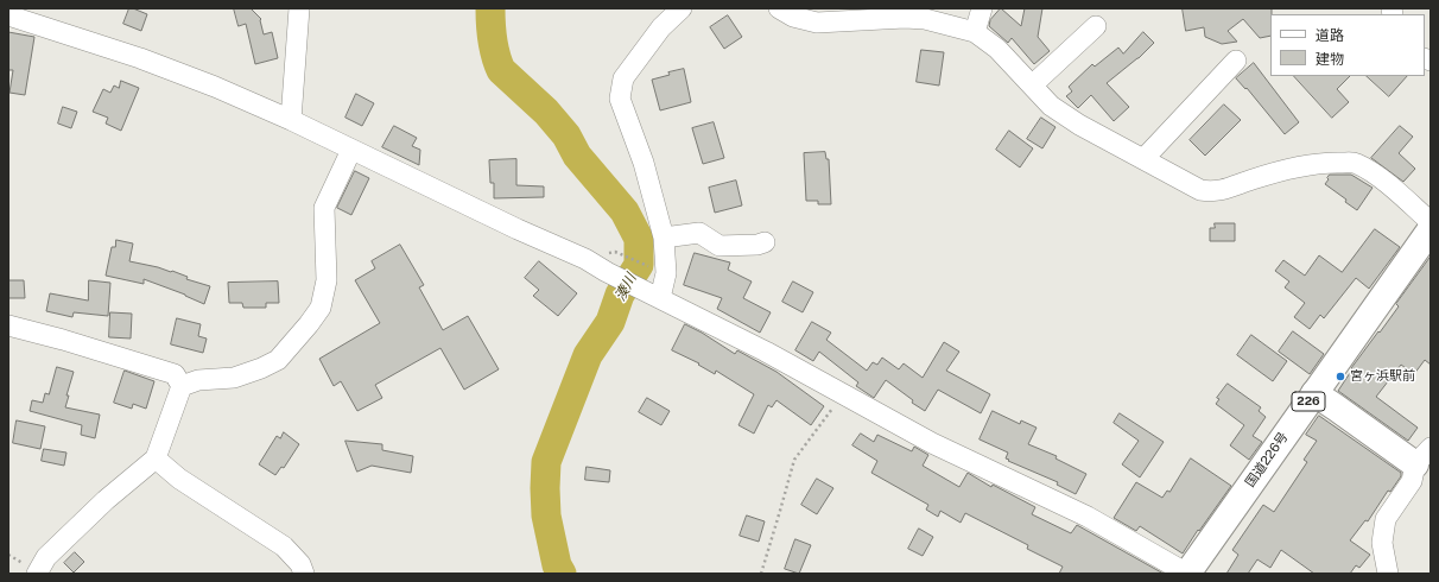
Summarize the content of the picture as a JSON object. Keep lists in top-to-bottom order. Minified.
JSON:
{"streets":{"main road":["226","国道226号"]},"water":["湊川"],"places":["宮ヶ浜駅前"],"legend":["道路","建物"]}
